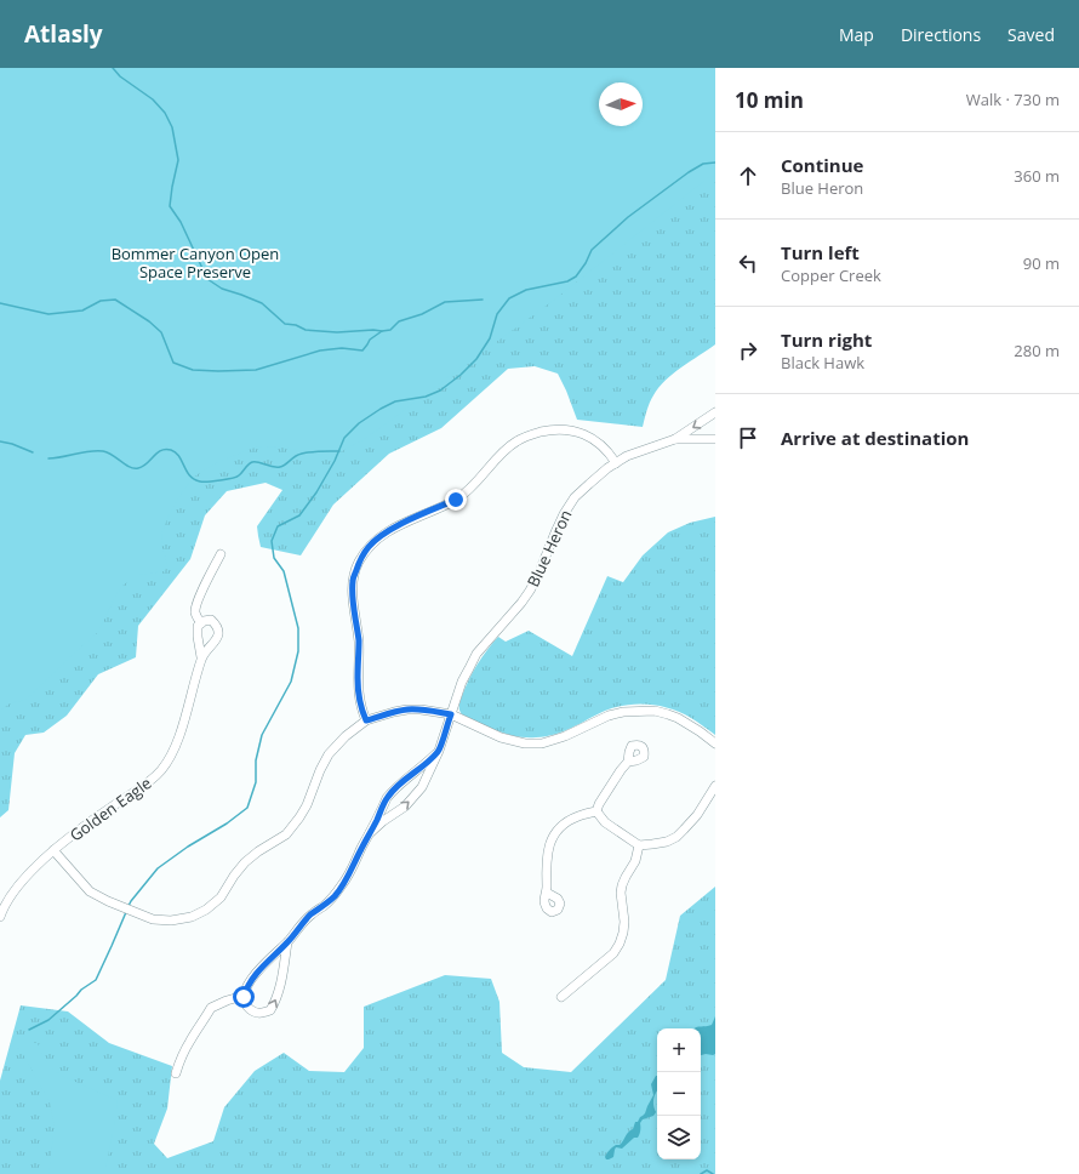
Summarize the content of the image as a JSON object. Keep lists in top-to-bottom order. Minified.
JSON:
{"streets":{"street":["Blue Heron","Golden Eagle"]},"parks":["Bommer Canyon Open Space Preserve"],"north":"right","page":{"header":"Atlasly","nav":["Map","Directions","Saved"],"heading":["10 min","Walk · 730 m"],"list":[["Continue","Blue Heron","360 m"],["Turn left","Copper Creek","90 m"],["Turn right","Black Hawk","280 m"],"Arrive at destination"],"map_buttons":["+","−"]}}
